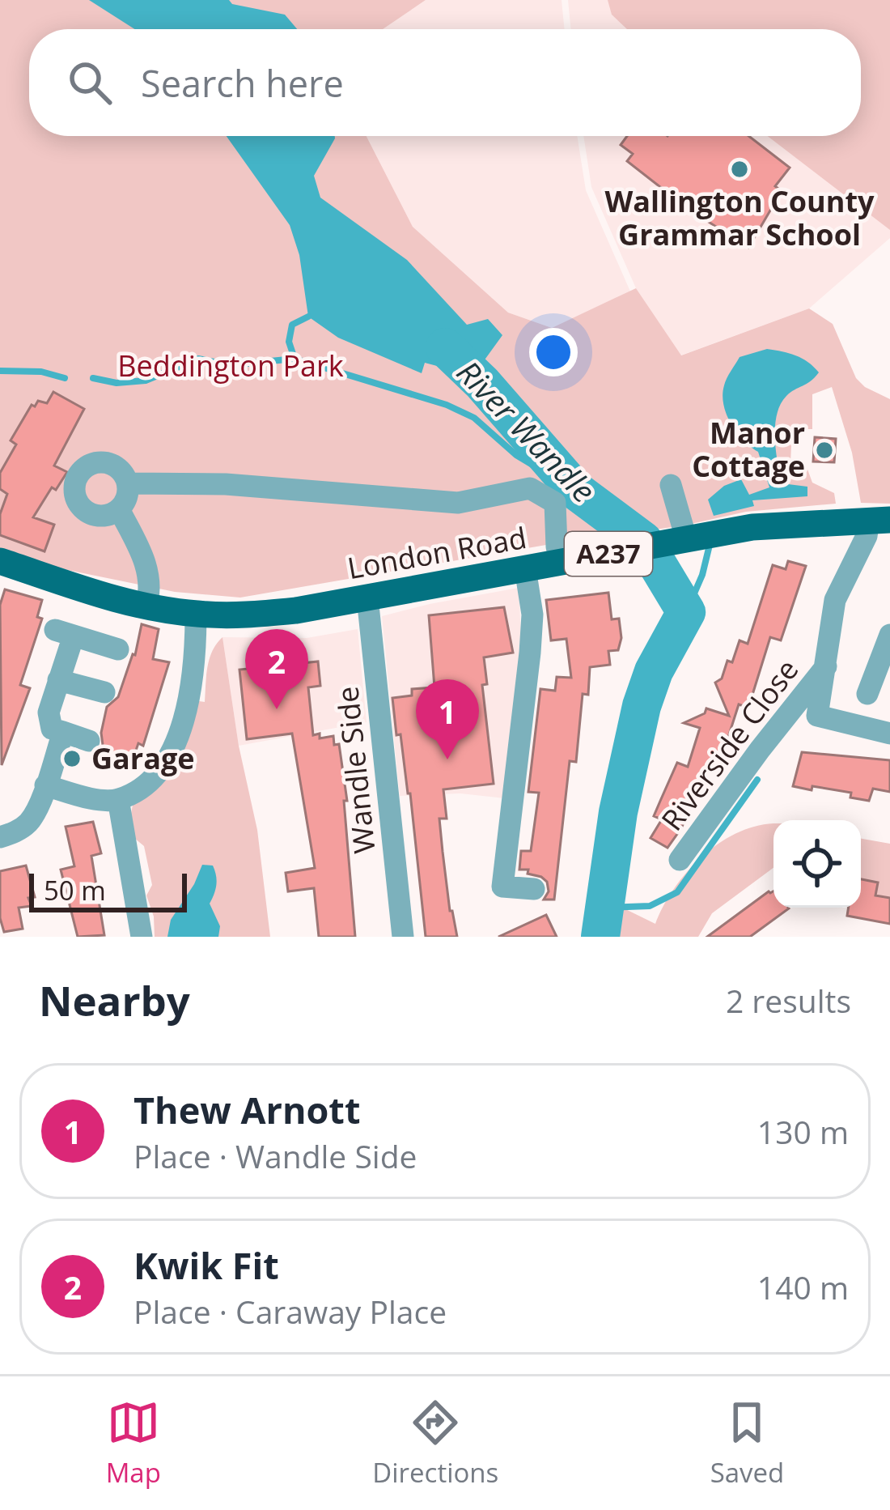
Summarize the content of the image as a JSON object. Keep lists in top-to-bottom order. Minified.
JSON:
{"streets":{"main road":["London Road","A237"],"street":["Riverside Close","Wandle Side"]},"crossings":[["London Road","Riverside Close"],["London Road","Wandle Side"]],"water":["River Wandle"],"parks":["Beddington Park"],"places":["Wallington County Grammar School","Manor Cottage","Garage"],"scale_bar":"50 m","page":{"search":"Search here","pins":["2","1"],"scale":"50 m","heading":["Nearby","2 results"],"list":[{"mark":"1","name":"Thew Arnott","note":"Place · Wandle Side","value":"130 m"},{"mark":"2","name":"Kwik Fit","note":"Place · Caraway Place","value":"140 m"}],"nav":["Map","Directions","Saved"]}}
